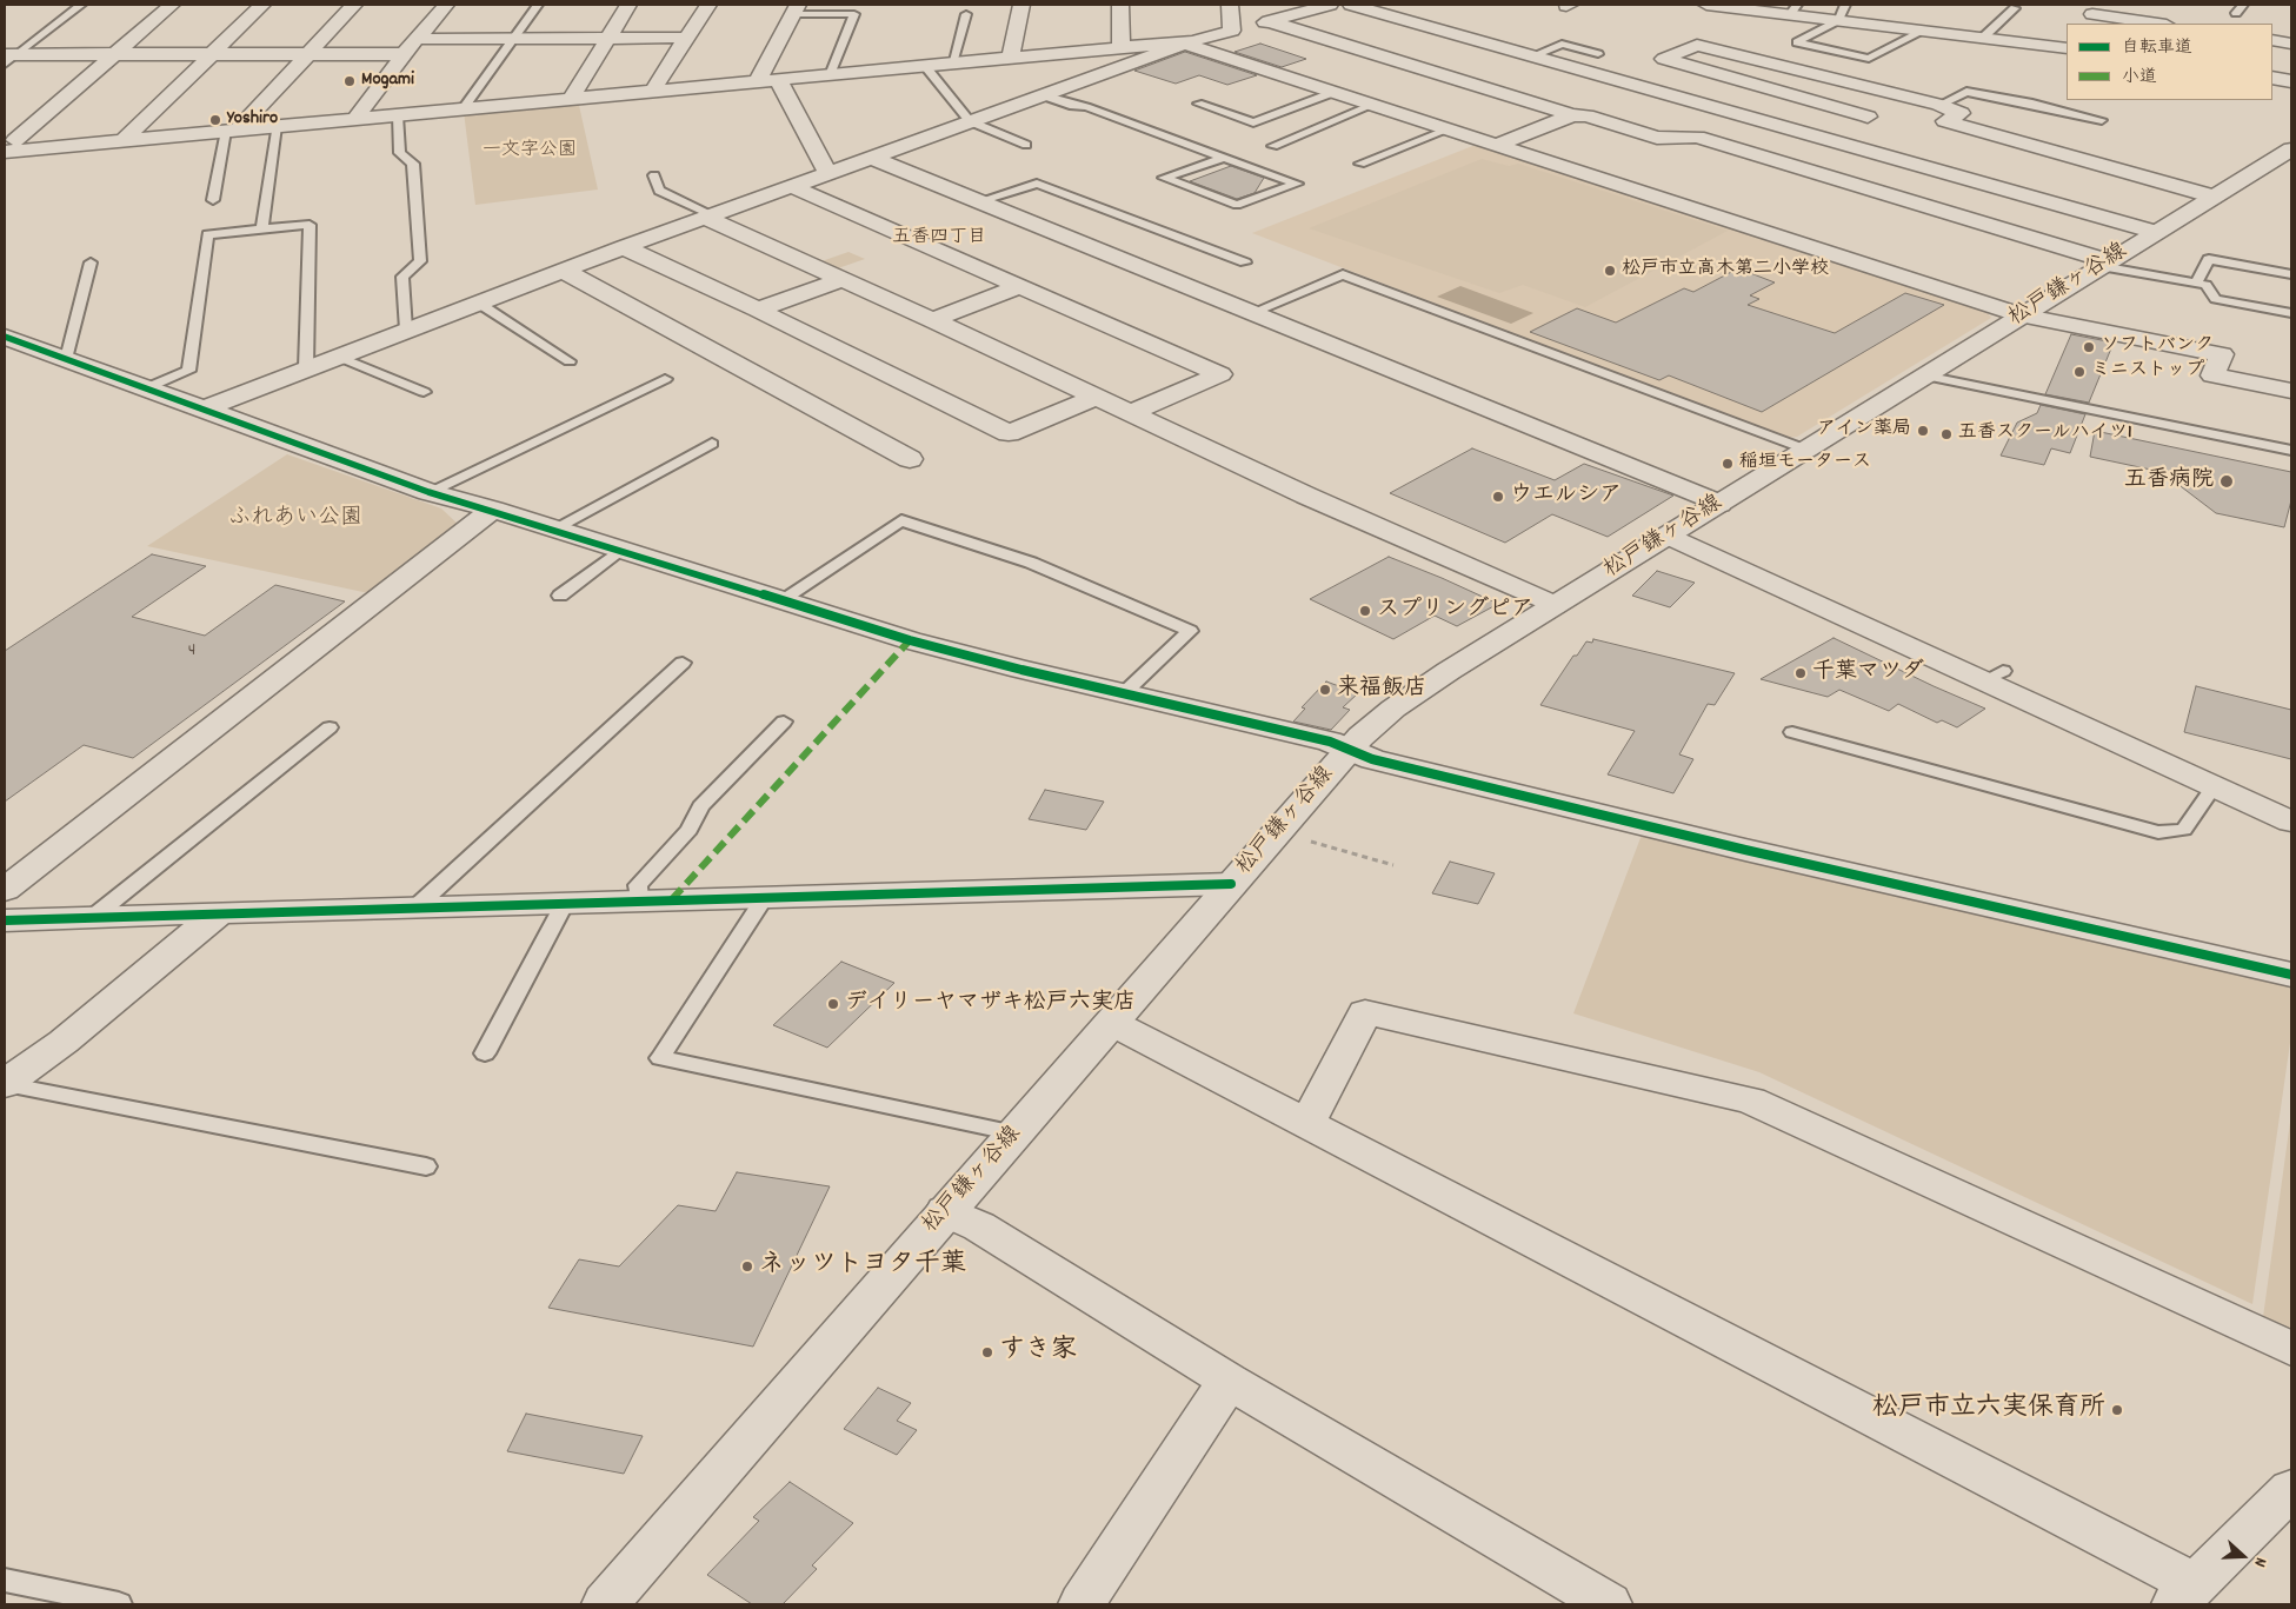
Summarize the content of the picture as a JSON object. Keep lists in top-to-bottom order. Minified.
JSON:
{"streets":{"street":["松戸鎌ヶ谷線"]},"districts":["五香四丁目"],"parks":["一文字公園","ふれあい公園"],"places":["Mogami","Yoshiro","松戸市立高木第二小学校","ソフトバンク","ミニストップ","アイン薬局","五香スクールハイツ1","稲垣モータース","五香病院","ウエルシア","スプリングピア","千葉マツダ","来福飯店","デイリーヤマザキ松戸六実店","ネッツトヨタ千葉","すき家","松戸市立六実保育所"],"house_numbers":["4"],"legend":["自転車道","小道"],"north":"right"}
